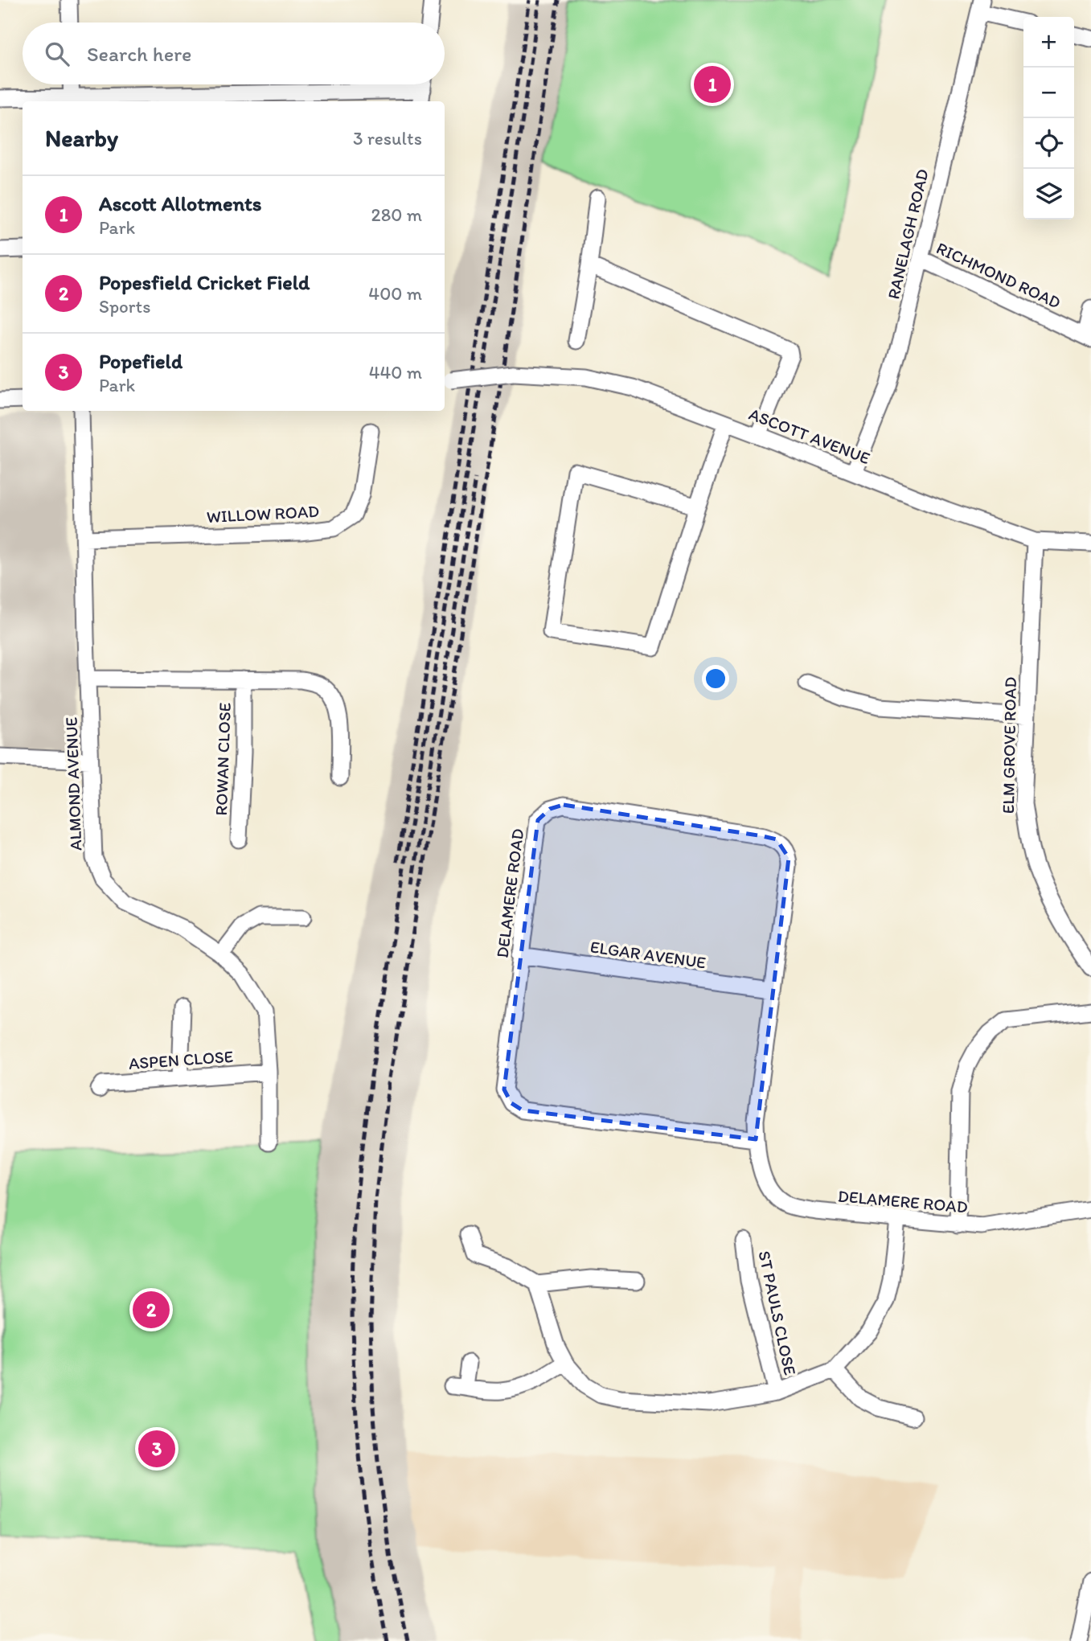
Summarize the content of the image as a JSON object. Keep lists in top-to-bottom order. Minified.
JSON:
{"streets":{"street":["RANELAGH ROAD","RICHMOND ROAD","ASCOTT AVENUE","WILLOW ROAD","ELM GROVE ROAD","ROWAN CLOSE","ALMOND AVENUE","DELAMERE ROAD","ELGAR AVENUE","ASPEN CLOSE","ST PAULS CLOSE"]},"crossings":[["RANELAGH ROAD","RICHMOND ROAD"],["RANELAGH ROAD","ASCOTT AVENUE"],["ASCOTT AVENUE","ELM GROVE ROAD"],["WILLOW ROAD","ALMOND AVENUE"],["ROWAN CLOSE","ALMOND AVENUE"],["ALMOND AVENUE","ASPEN CLOSE"],["DELAMERE ROAD","ELGAR AVENUE"],["DELAMERE ROAD","ST PAULS CLOSE"]],"page":{"map_buttons":["+","−"],"search":"Search here","pins":["1","2","3"],"heading":["Nearby","3 results"],"list":[{"mark":"1","name":"Ascott Allotments","note":"Park","value":"280 m"},{"mark":"2","name":"Popesfield Cricket Field","note":"Sports","value":"400 m"},{"mark":"3","name":"Popefield","note":"Park","value":"440 m"}]}}
